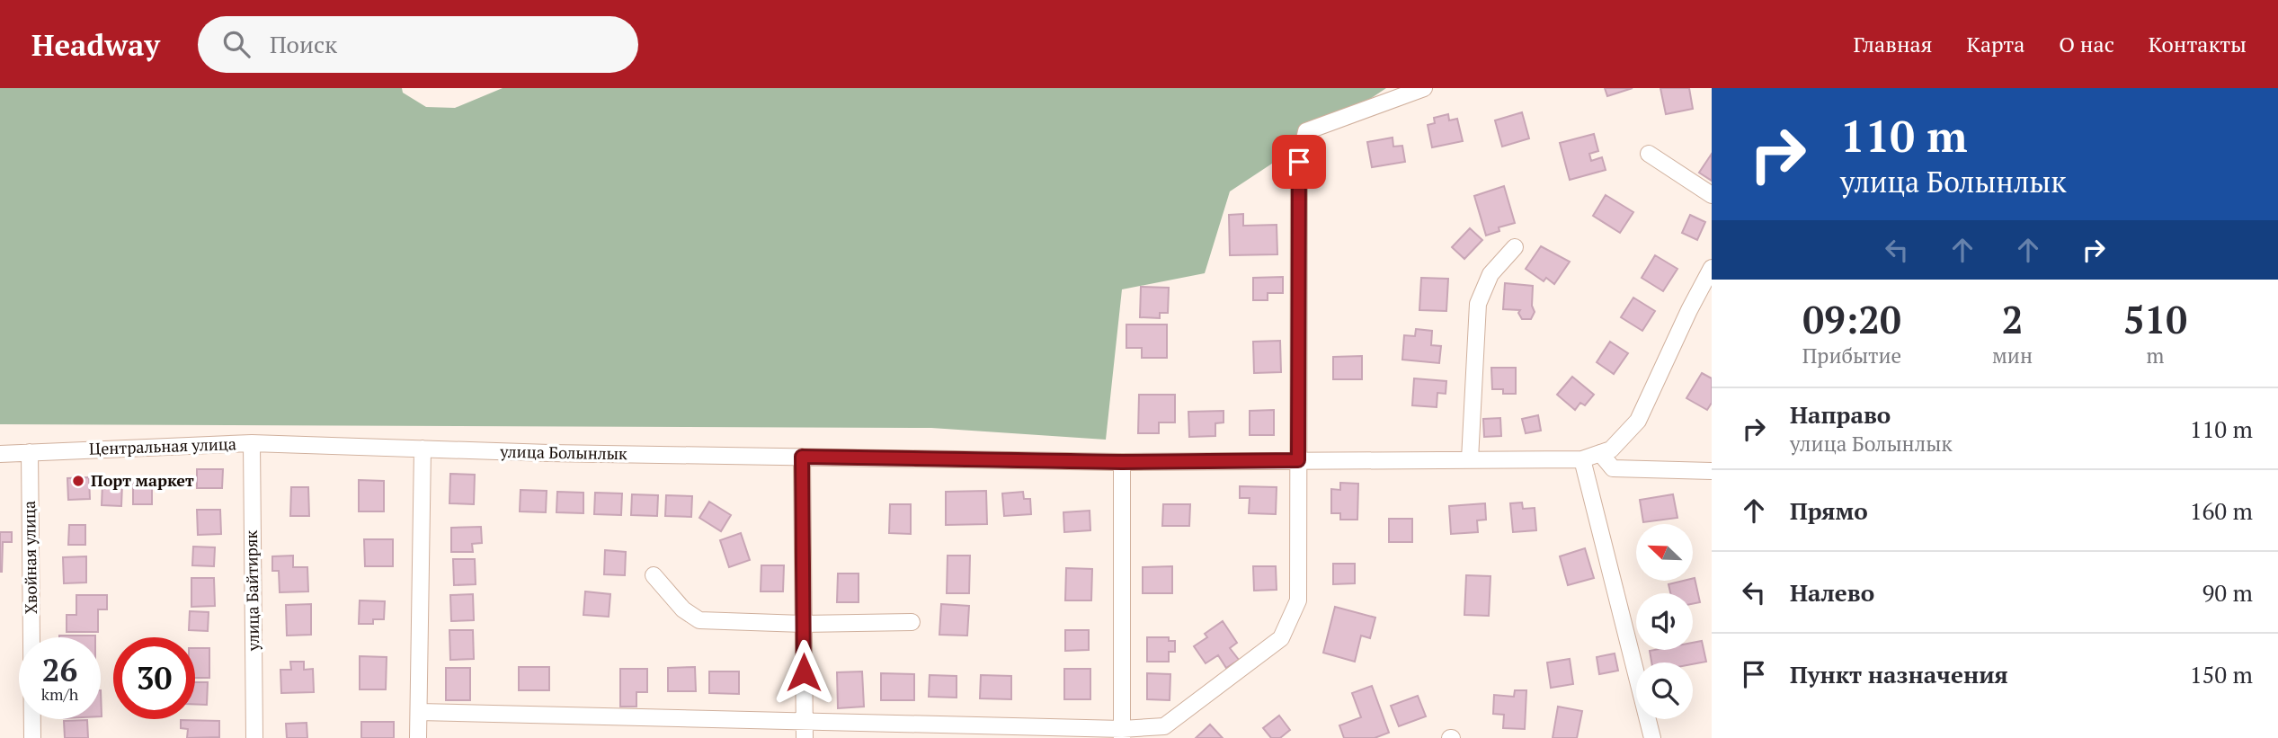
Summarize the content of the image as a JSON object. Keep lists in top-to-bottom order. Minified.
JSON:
{"streets":{"street":["Центральная улица","улица Болынлык","Хвойная улица","улица Байтиряк"]},"crossings":[["Центральная улица","улица Болынлык"],["Центральная улица","Хвойная улица"],["Центральная улица","улица Байтиряк"]],"places":["Порт маркет"],"north":"top left","page":{"header":"Headway","search":"Поиск","nav":["Главная","Карта","О нас","Контакты"],"turn":["110 m","улица Болынлык"],"eta":["09:20","Прибытие","2","мин","510","m"],"list":[{"name":"Направо","note":"улица Болынлык","value":"110 m"},{"name":"Прямо","value":"160 m"},{"name":"Налево","value":"90 m"},{"name":"Пункт назначения","value":"150 m"}],"speed":"26 km/h","limit":"30"}}
